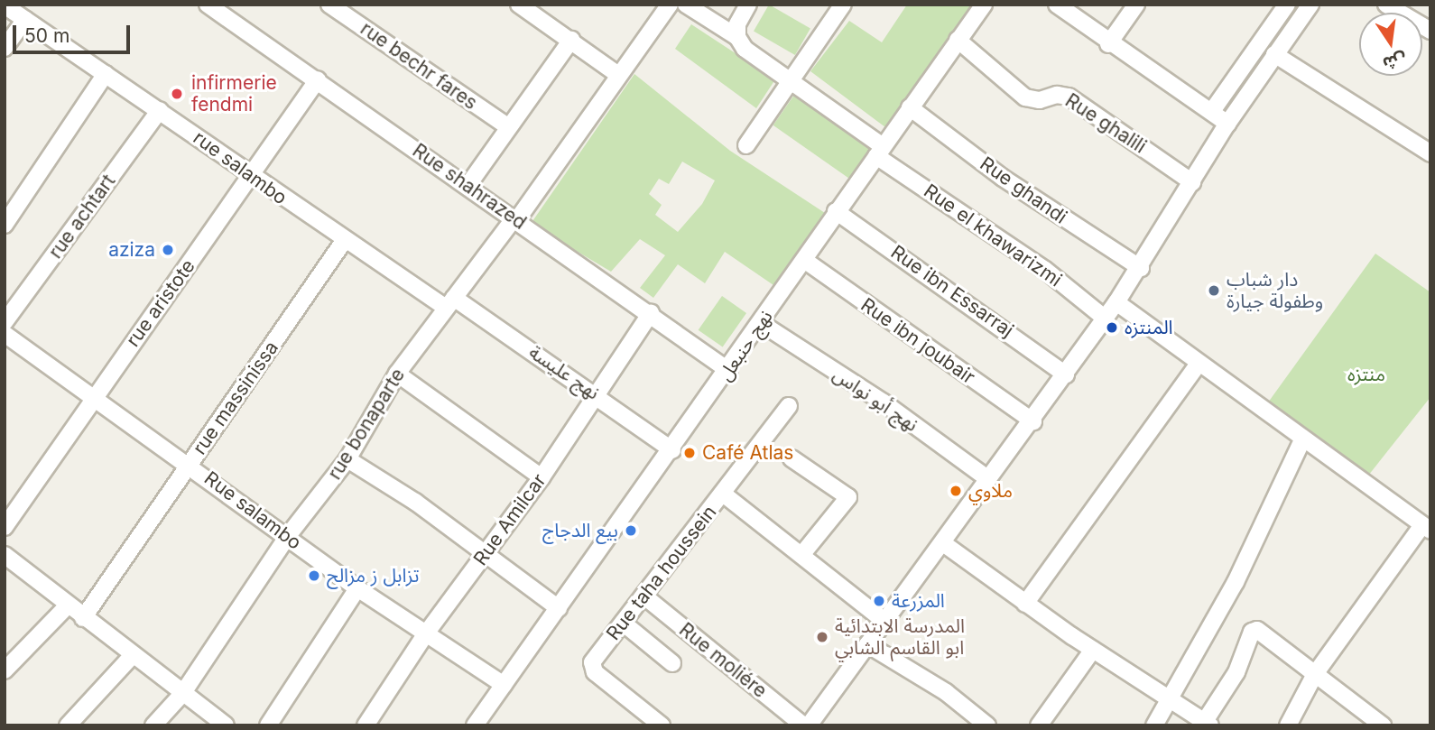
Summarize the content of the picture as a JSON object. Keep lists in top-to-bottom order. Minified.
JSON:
{"streets":{"street":["rue bechr fares","Rue ghalili","rue salambo","Rue shahrazed","Rue ghandi","rue achtart","Rue el khawarizmi","Rue ibn Essarraj","rue aristote","Rue ibn joubair","نهج حنبعل","نهج عليسة","rue massinissa","نهج أبو نواس","rue bonaparte","Rue salambo","Rue Amilcar","Rue taha houssein","Rue moliére"]},"crossings":[["Rue ghalili","نهج حنبعل"],["rue salambo","rue achtart"],["rue salambo","rue aristote"],["rue salambo","نهج عليسة"],["rue salambo","rue massinissa"],["rue salambo","rue bonaparte"],["Rue shahrazed","rue aristote"],["Rue shahrazed","نهج حنبعل"],["Rue shahrazed","rue bonaparte"],["Rue shahrazed","Rue Amilcar"],["Rue ghandi","نهج حنبعل"],["Rue el khawarizmi","نهج حنبعل"],["Rue ibn Essarraj","نهج حنبعل"],["rue aristote","Rue salambo"],["Rue ibn joubair","نهج حنبعل"],["نهج حنبعل","نهج عليسة"],["نهج حنبعل","نهج أبو نواس"],["نهج حنبعل","Rue salambo"],["نهج عليسة","rue bonaparte"],["نهج عليسة","Rue Amilcar"],["rue massinissa","Rue salambo"],["rue bonaparte","Rue salambo"],["Rue salambo","Rue Amilcar"],["Rue taha houssein","Rue moliére"]],"parks":["منتزه"],"places":["infirmerie fendmi","aziza","دار شباب وطفولة جيارة","المنتزه","Café Atlas","ملاوي","بيع الدجاج","تزابل ز مزالح","المزرعة","المدرسة الابتدائية ابو القاسم الشابي"],"scale_bar":"50 m","north":"bottom"}
